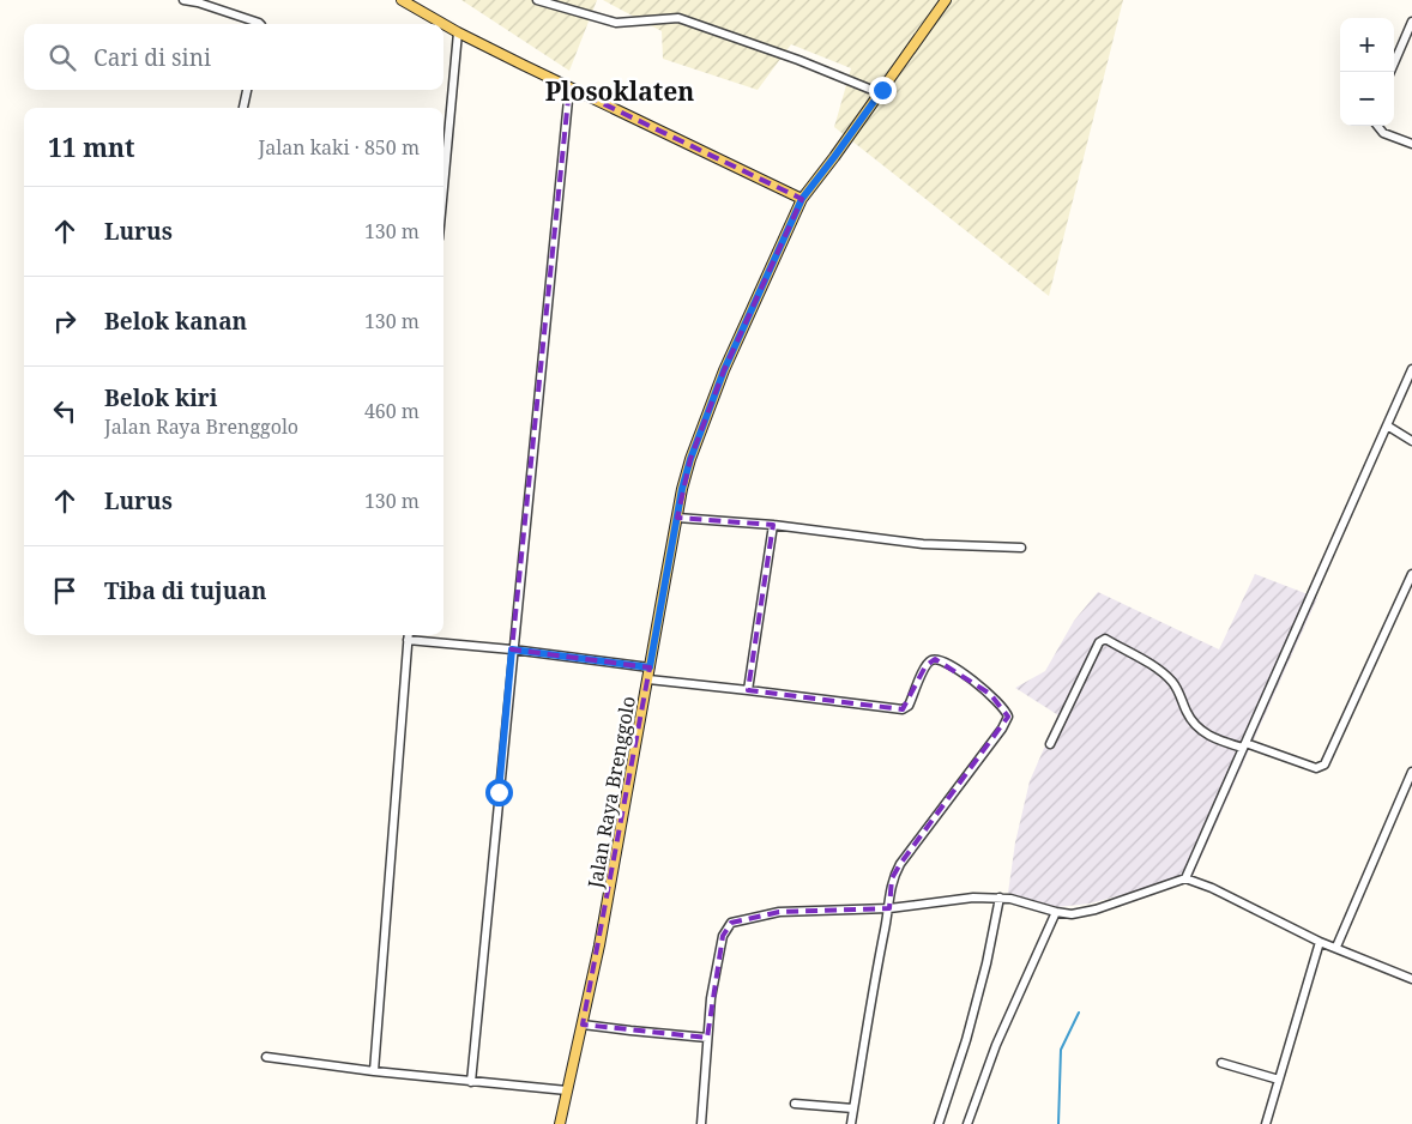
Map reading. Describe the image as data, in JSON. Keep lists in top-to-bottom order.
{
  "streets": {
    "main road": ["Jalan Raya Brenggolo"]
  },
  "districts": ["Plosoklaten"],
  "page": {
    "map_buttons": ["+", "−"],
    "search": "Cari di sini",
    "heading": ["11 mnt", "Jalan kaki · 850 m"],
    "list": [
      ["Lurus", "130 m"],
      ["Belok kanan", "130 m"],
      ["Belok kiri", "Jalan Raya Brenggolo", "460 m"],
      ["Lurus", "130 m"],
      "Tiba di tujuan"
    ]
  }
}
